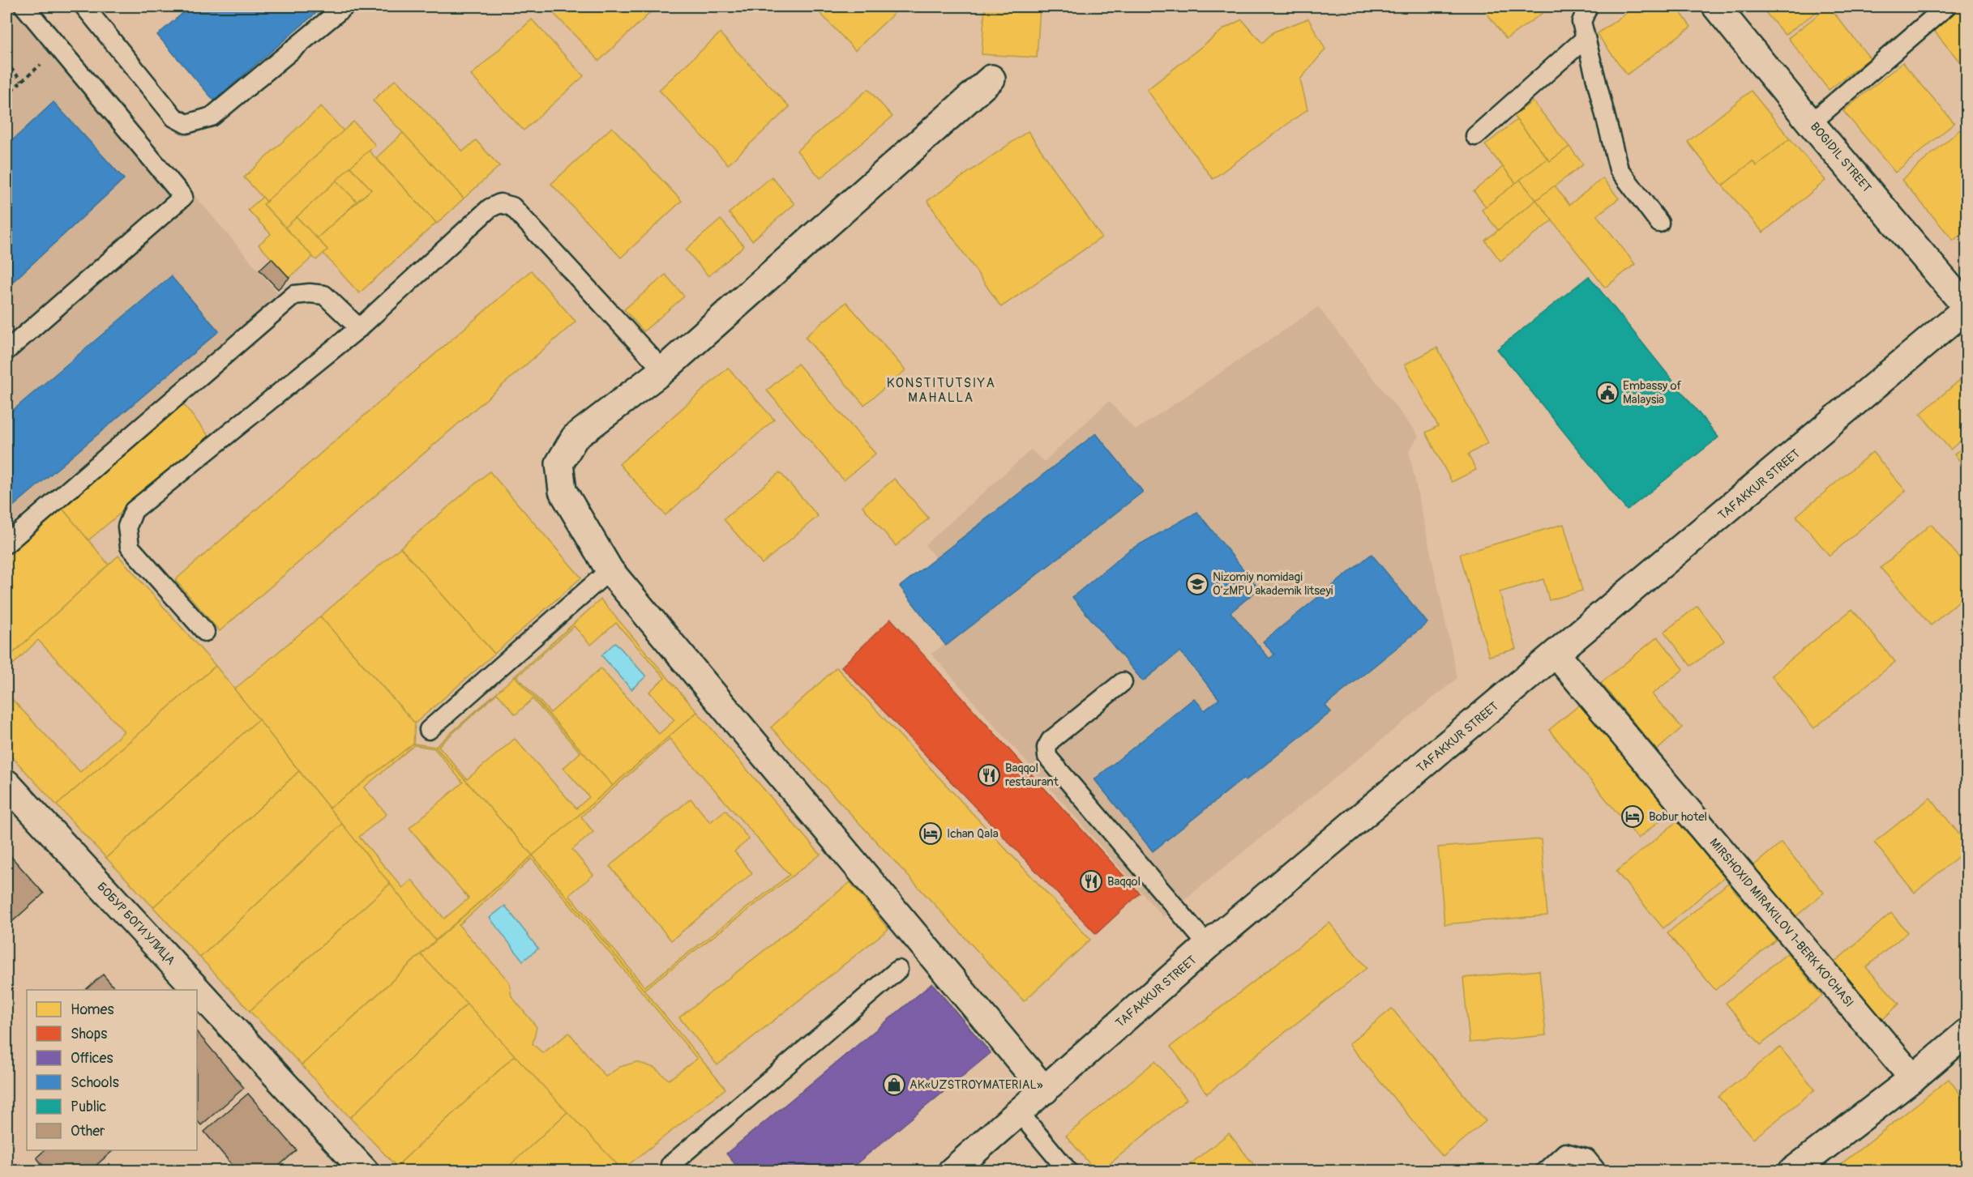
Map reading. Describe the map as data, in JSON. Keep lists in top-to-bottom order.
{
  "streets": {
    "street": [
      "BOGIDIL STREET",
      "TAFAKKUR STREET",
      "MIRSHOXID MIRAKILOV 1-BERK KO'CHASI",
      "БОБУР БОГИ УЛИЦА"
    ]
  },
  "crossings": [
    ["BOGIDIL STREET", "TAFAKKUR STREET"],
    ["TAFAKKUR STREET", "MIRSHOXID MIRAKILOV 1-BERK KO'CHASI"]
  ],
  "districts": ["KONSTITUTSIYA MAHALLA"],
  "places": {
    "public building": ["Embassy of Malaysia"],
    "school or university": ["Nizomiy nomidagi O'zMPU akademik litseyi"],
    "restaurant": ["Baqqol restaurant", "Baqqol"],
    "hotel": ["Bobur hotel", "Ichan Qala"],
    "shop": ["AK«UZSTROYMATERIAL»"]
  },
  "legend": [
    "Homes",
    "Shops",
    "Offices",
    "Schools",
    "Public",
    "Other"
  ]
}
